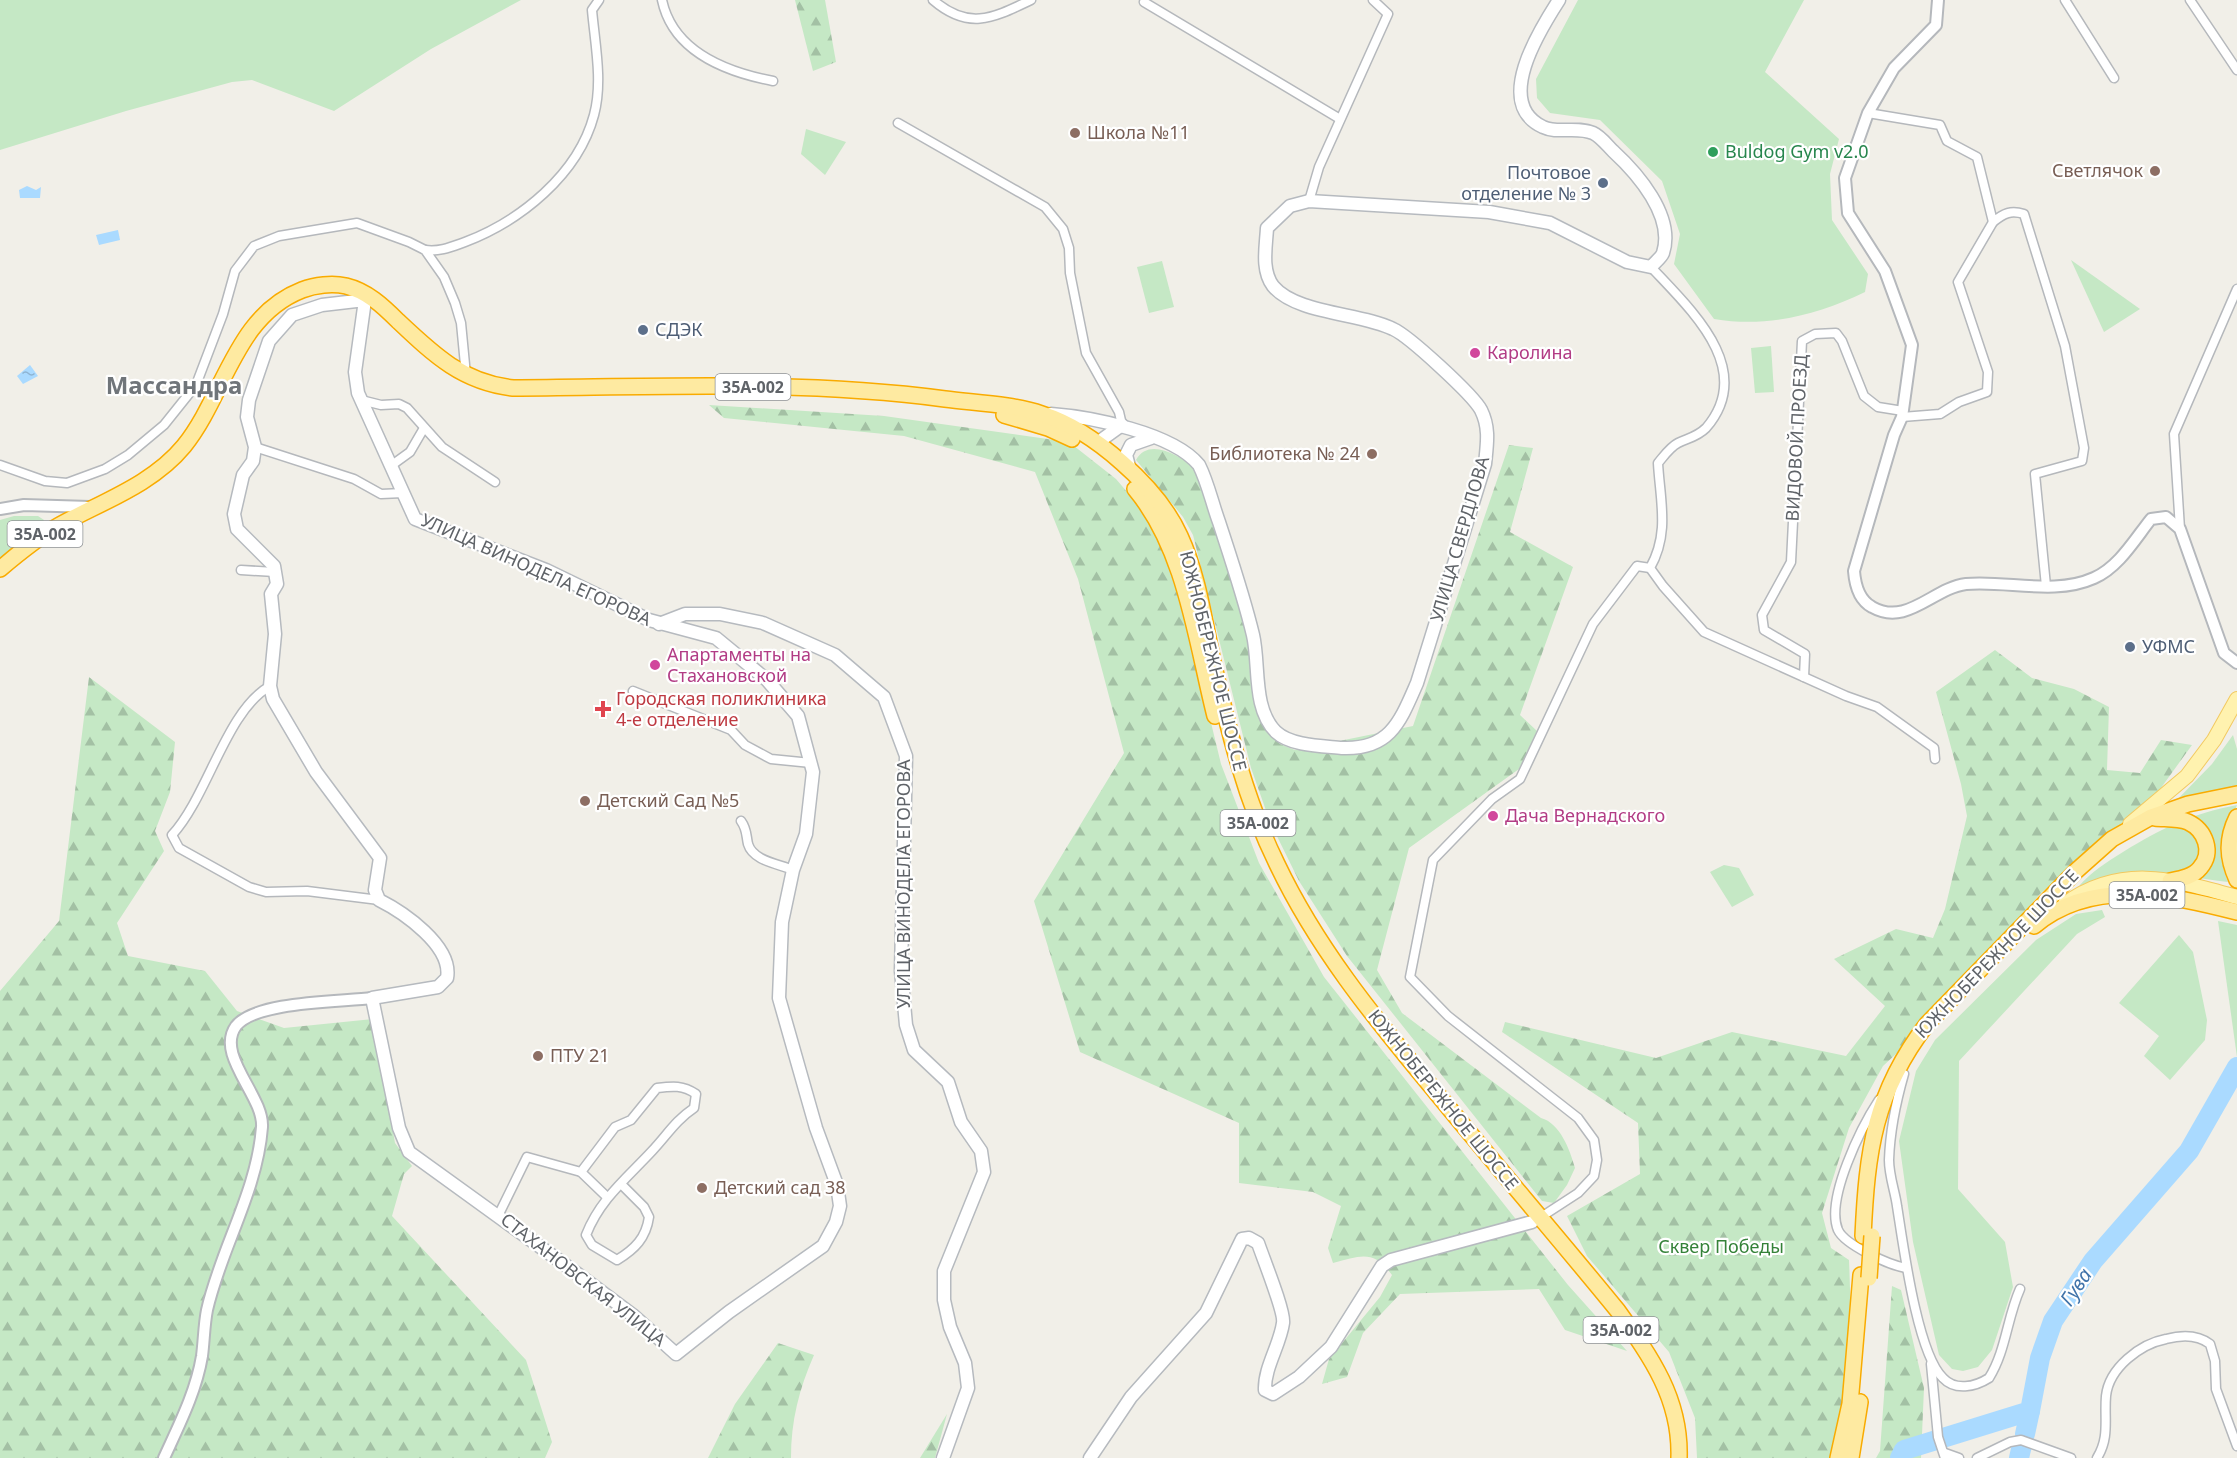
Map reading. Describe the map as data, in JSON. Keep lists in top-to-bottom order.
{
  "streets": {
    "highway": ["35А-002", "ЮЖНОБЕРЕЖНОЕ ШОССЕ"],
    "main road": ["УЛИЦА СВЕРДЛОВА", "УЛИЦА ВИНОДЕЛА ЕГОРОВА", "СТАХАНОВСКАЯ УЛИЦА"],
    "street": ["ВИДОВОЙ ПРОЕЗД"]
  },
  "crossings": [
    ["УЛИЦА СВЕРДЛОВА", "ЮЖНОБЕРЕЖНОЕ ШОССЕ"],
    ["УЛИЦА ВИНОДЕЛА ЕГОРОВА", "ЮЖНОБЕРЕЖНОЕ ШОССЕ"],
    ["УЛИЦА ВИНОДЕЛА ЕГОРОВА", "СТАХАНОВСКАЯ УЛИЦА"]
  ],
  "districts": ["Массандра"],
  "water": ["Гува"],
  "parks": ["Сквер Победы"],
  "places": {
    "other": [
      "Школа №11",
      "Buldog Gym v2.0",
      "Светлячок",
      "Почтовое отделение № 3",
      "СДЭК",
      "Каролина",
      "Библиотека № 24",
      "УФМС",
      "Апартаменты на Стахановской",
      "Детский Сад №5",
      "Дача Вернадского",
      "ПТУ 21",
      "Детский сад 38"
    ],
    "health": ["Городская поликлиника 4-е отделение"]
  }
}
